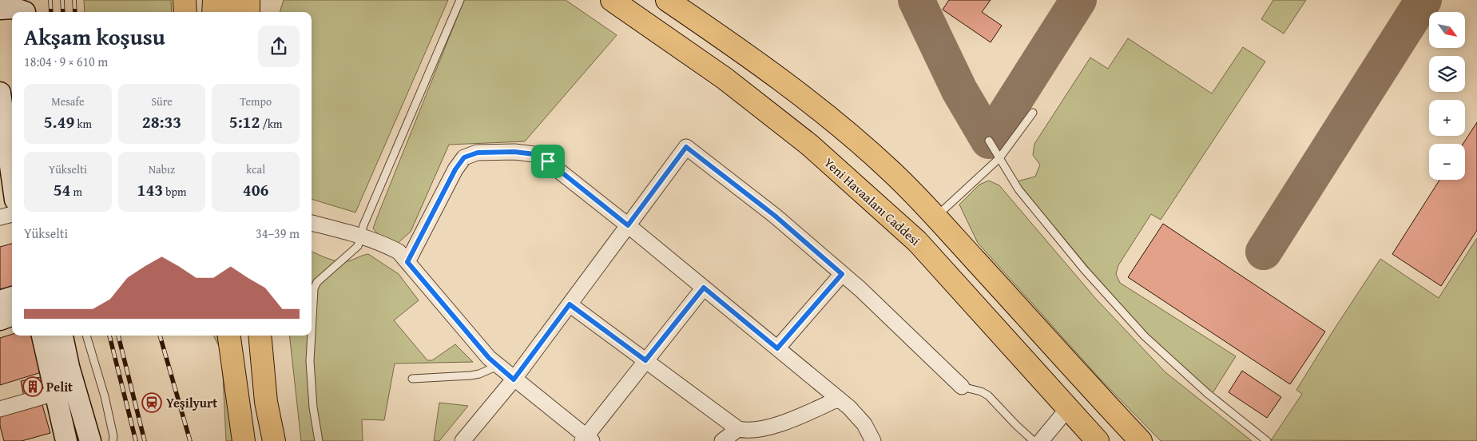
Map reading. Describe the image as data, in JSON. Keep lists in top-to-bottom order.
{
  "streets": {
    "main road": ["Yeni Havaalanı Caddesi"]
  },
  "places": {
    "building": ["Pelit"],
    "station": ["Yeşilyurt"]
  },
  "north": "bottom right",
  "page": {
    "map_buttons": ["+", "−"],
    "heading": ["Akşam koşusu", "18:04 · 9 × 610 m"],
    "stats": [
      ["Mesafe", "5.49 km"],
      ["Süre", "28:33"],
      ["Tempo", "5:12 /km"],
      ["Yükselti", "54 m"],
      ["Nabız", "143 bpm"],
      ["kcal", "406"]
    ],
    "chart": ["Yükselti", "34–39 m"]
  }
}
